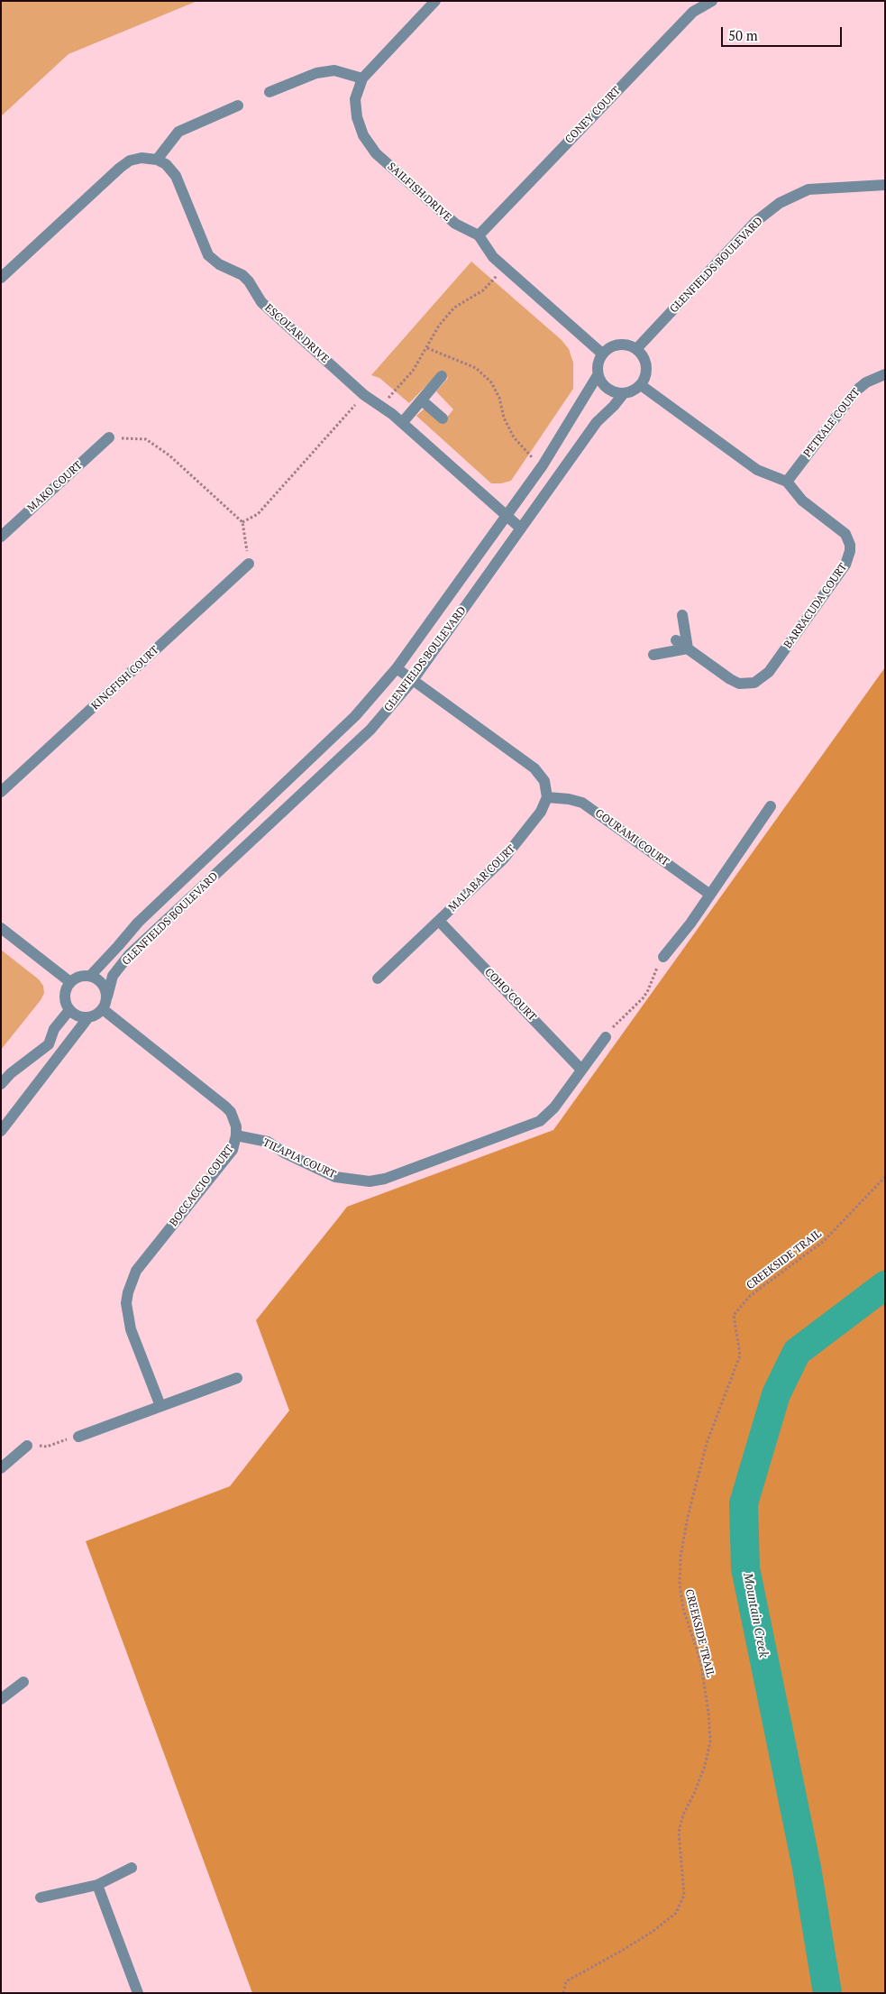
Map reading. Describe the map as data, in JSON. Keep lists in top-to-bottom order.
{
  "streets": {
    "street": [
      "CONEY COURT",
      "SAILFISH DRIVE",
      "GLENFIELDS BOULEVARD",
      "ESCOLAR DRIVE",
      "PETRALE COURT",
      "MAKO COURT",
      "BARRACUDA COURT",
      "KINGFISH COURT",
      "GOURAMI COURT",
      "MALABAR COURT",
      "COHO COURT",
      "TILAPIA COURT",
      "BOCCACCIO COURT"
    ],
    "path": ["CREEKSIDE TRAIL"]
  },
  "crossings": [
    ["CONEY COURT", "SAILFISH DRIVE"],
    ["SAILFISH DRIVE", "GLENFIELDS BOULEVARD"],
    ["SAILFISH DRIVE", "BARRACUDA COURT"],
    ["GLENFIELDS BOULEVARD", "ESCOLAR DRIVE"],
    ["GLENFIELDS BOULEVARD", "BARRACUDA COURT"],
    ["GLENFIELDS BOULEVARD", "BOCCACCIO COURT"],
    ["PETRALE COURT", "BARRACUDA COURT"],
    ["GOURAMI COURT", "MALABAR COURT"],
    ["MALABAR COURT", "COHO COURT"],
    ["COHO COURT", "TILAPIA COURT"],
    ["TILAPIA COURT", "BOCCACCIO COURT"]
  ],
  "water": ["Mountain Creek"],
  "scale_bar": "50 m"
}
